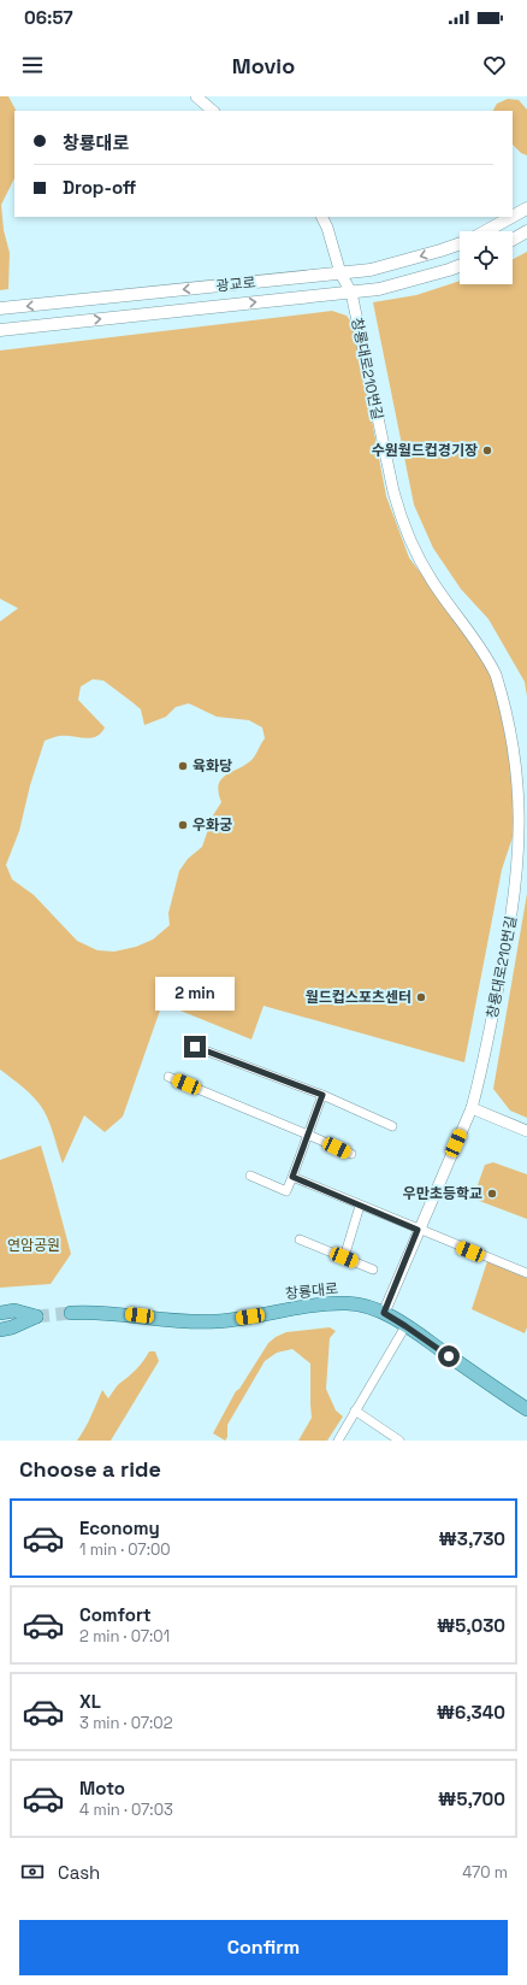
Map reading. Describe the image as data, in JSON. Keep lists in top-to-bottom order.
{
  "streets": {
    "main road": ["광교로", "창룡대로"],
    "street": ["창룡대로210번길"]
  },
  "crossings": [
    ["광교로", "창룡대로210번길"],
    ["창룡대로210번길", "창룡대로"]
  ],
  "parks": ["연암공원"],
  "places": [
    "수원월드컵경기장",
    "육화당",
    "우화궁",
    "월드컵스포츠센터",
    "우만초등학교"
  ],
  "page": {
    "status": "06:57",
    "header": "Movio",
    "banner": ["창룡대로", "Drop-off"],
    "bubble": "2 min",
    "heading": "Choose a ride",
    "list": [
      {
        "name": "Economy",
        "note": "1 min · 07:00",
        "value": "₩3,730"
      },
      {
        "name": "Comfort",
        "note": "2 min · 07:01",
        "value": "₩5,030"
      },
      {
        "name": "XL",
        "note": "3 min · 07:02",
        "value": "₩6,340"
      },
      {
        "name": "Moto",
        "note": "4 min · 07:03",
        "value": "₩5,700"
      }
    ],
    "pay": ["Cash", "470 m"],
    "buttons": "Confirm"
  }
}
